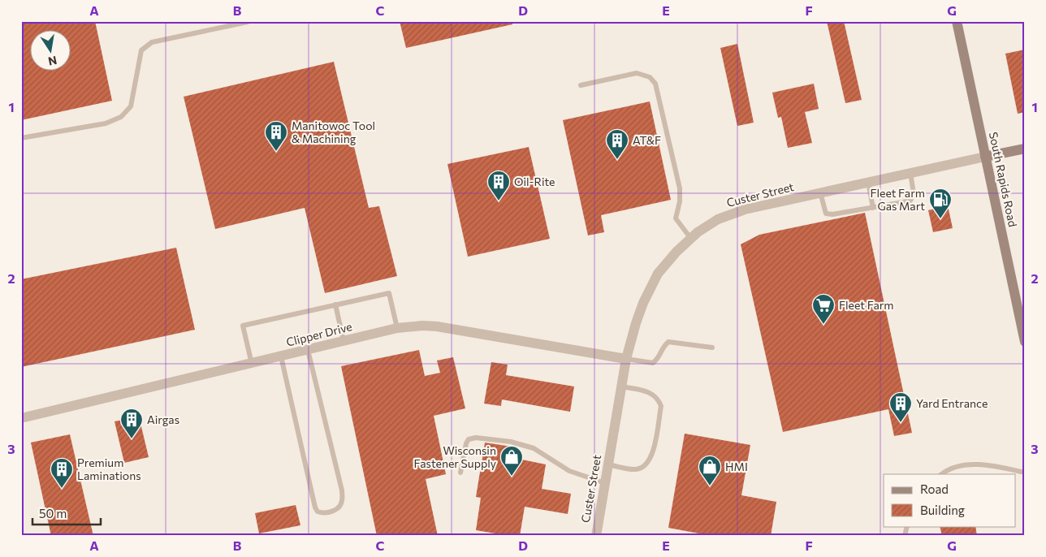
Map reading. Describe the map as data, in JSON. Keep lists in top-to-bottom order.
{
  "streets": {
    "main road": ["South Rapids Road"],
    "street": ["Custer Street", "Clipper Drive"]
  },
  "crossings": [
    ["South Rapids Road", "Custer Street"],
    ["Custer Street", "Clipper Drive"]
  ],
  "places": {
    "building": [
      "Manitowoc Tool & Machining",
      "AT&F",
      "Oil-Rite",
      "Yard Entrance",
      "Airgas",
      "Premium Laminations"
    ],
    "fuel station": ["Fleet Farm Gas Mart"],
    "supermarket": ["Fleet Farm"],
    "shop": ["Wisconsin Fastener Supply", "HMI"]
  },
  "legend": ["Road", "Building"],
  "scale_bar": "50 m",
  "north": "bottom",
  "grid": {
    "columns": [
      "A",
      "B",
      "C",
      "D",
      "E",
      "F",
      "G"
    ],
    "rows": ["1", "2", "3"]
  }
}
